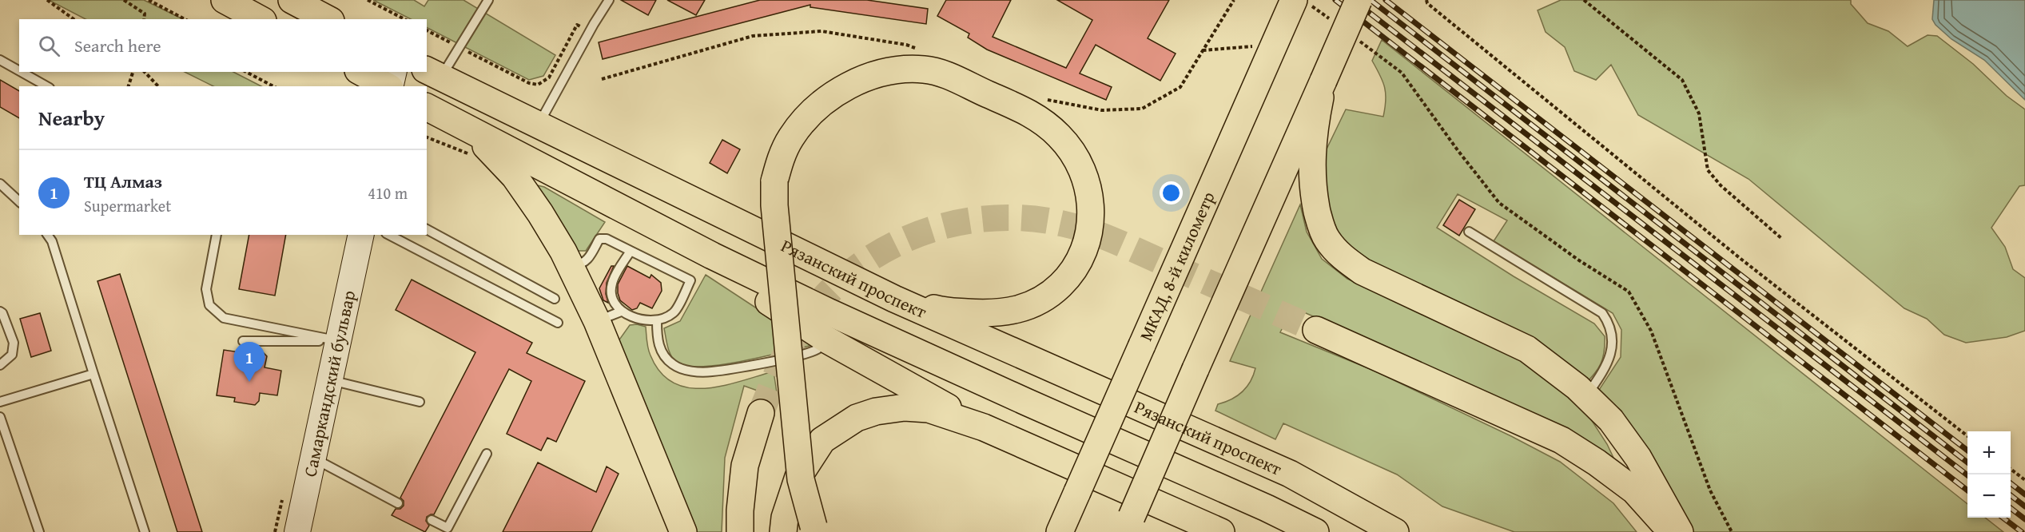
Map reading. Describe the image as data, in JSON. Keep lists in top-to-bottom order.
{
  "streets": {
    "main road": ["МКАД, 8-й километр", "Рязанский проспект"],
    "street": ["Самаркандский бульвар"]
  },
  "page": {
    "search": "Search here",
    "heading": "Nearby",
    "list": [
      {
        "mark": "1",
        "name": "ТЦ Алмаз",
        "note": "Supermarket",
        "value": "410 m"
      }
    ],
    "pins": "1",
    "map_buttons": ["+", "−"]
  }
}
